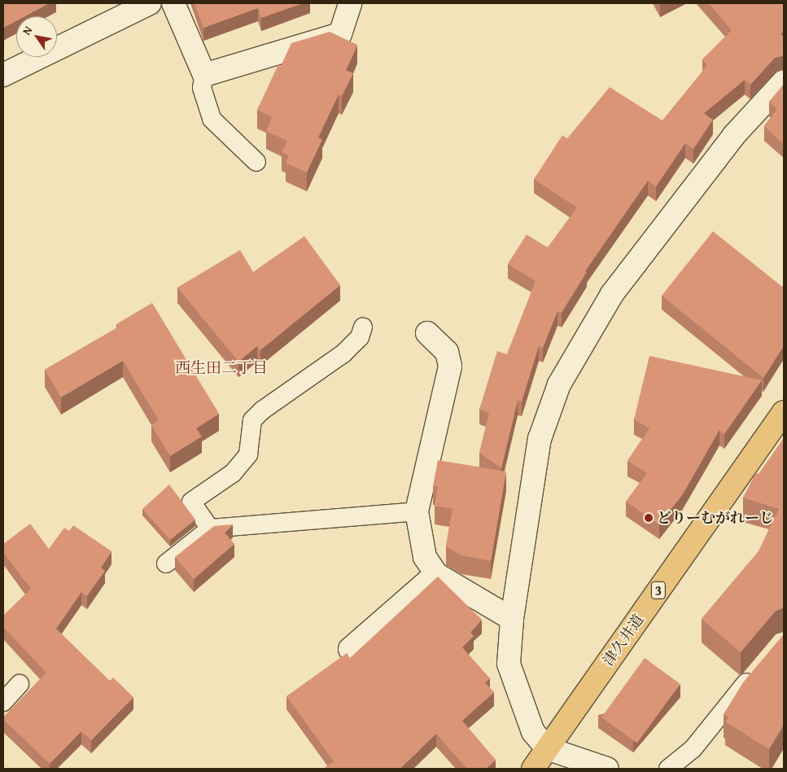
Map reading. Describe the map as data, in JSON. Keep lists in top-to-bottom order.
{
  "streets": {
    "main road": ["3", "津久井道"]
  },
  "districts": ["西生田二丁目"],
  "places": ["どりーむがれーじ"],
  "north": "top left"
}
